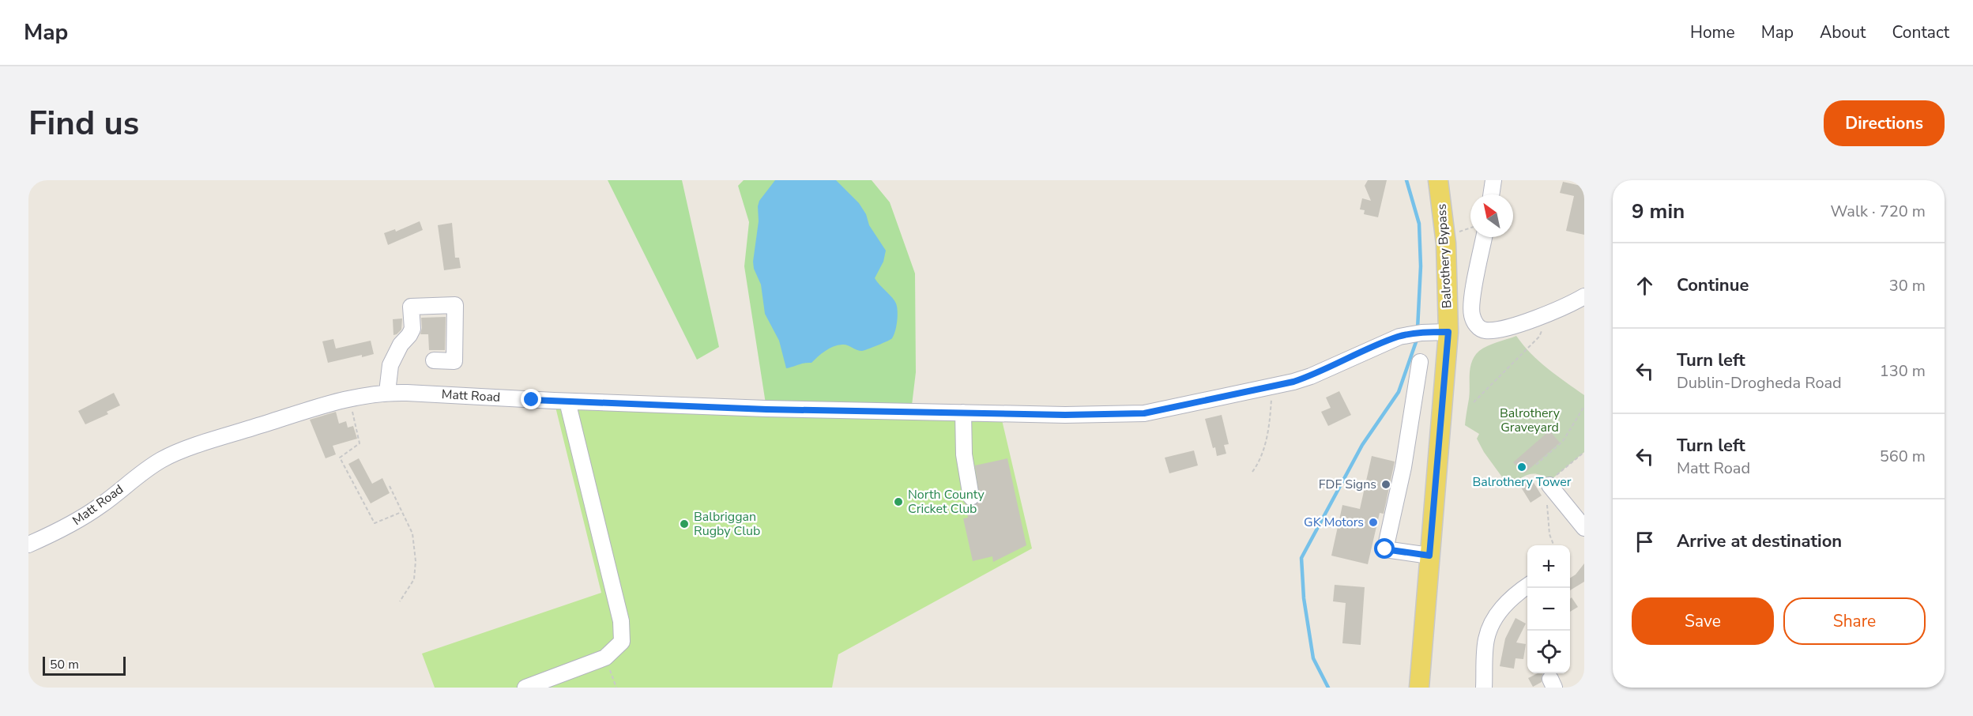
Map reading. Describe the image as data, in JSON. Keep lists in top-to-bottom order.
{
  "streets": {
    "main road": ["Balrothery Bypass"],
    "street": ["Matt Road"]
  },
  "crossings": [
    ["Balrothery Bypass", "Matt Road"]
  ],
  "parks": ["Balrothery Graveyard"],
  "places": [
    "Balrothery Tower",
    "FDF Signs",
    "North County Cricket Club",
    "GK Motors",
    "Balbriggan Rugby Club"
  ],
  "scale_bar": "50 m",
  "north": "top left",
  "page": {
    "header": "Map",
    "nav": [
      "Home",
      "Map",
      "About",
      "Contact"
    ],
    "buttons": [
      "Directions",
      ["Save", "Share"]
    ],
    "title": "Find us",
    "heading": ["9 min", "Walk · 720 m"],
    "list": [
      ["Continue", "30 m"],
      ["Turn left", "Dublin-Drogheda Road", "130 m"],
      ["Turn left", "Matt Road", "560 m"],
      "Arrive at destination"
    ],
    "map_buttons": ["+", "−"],
    "scale": "50 m"
  }
}
